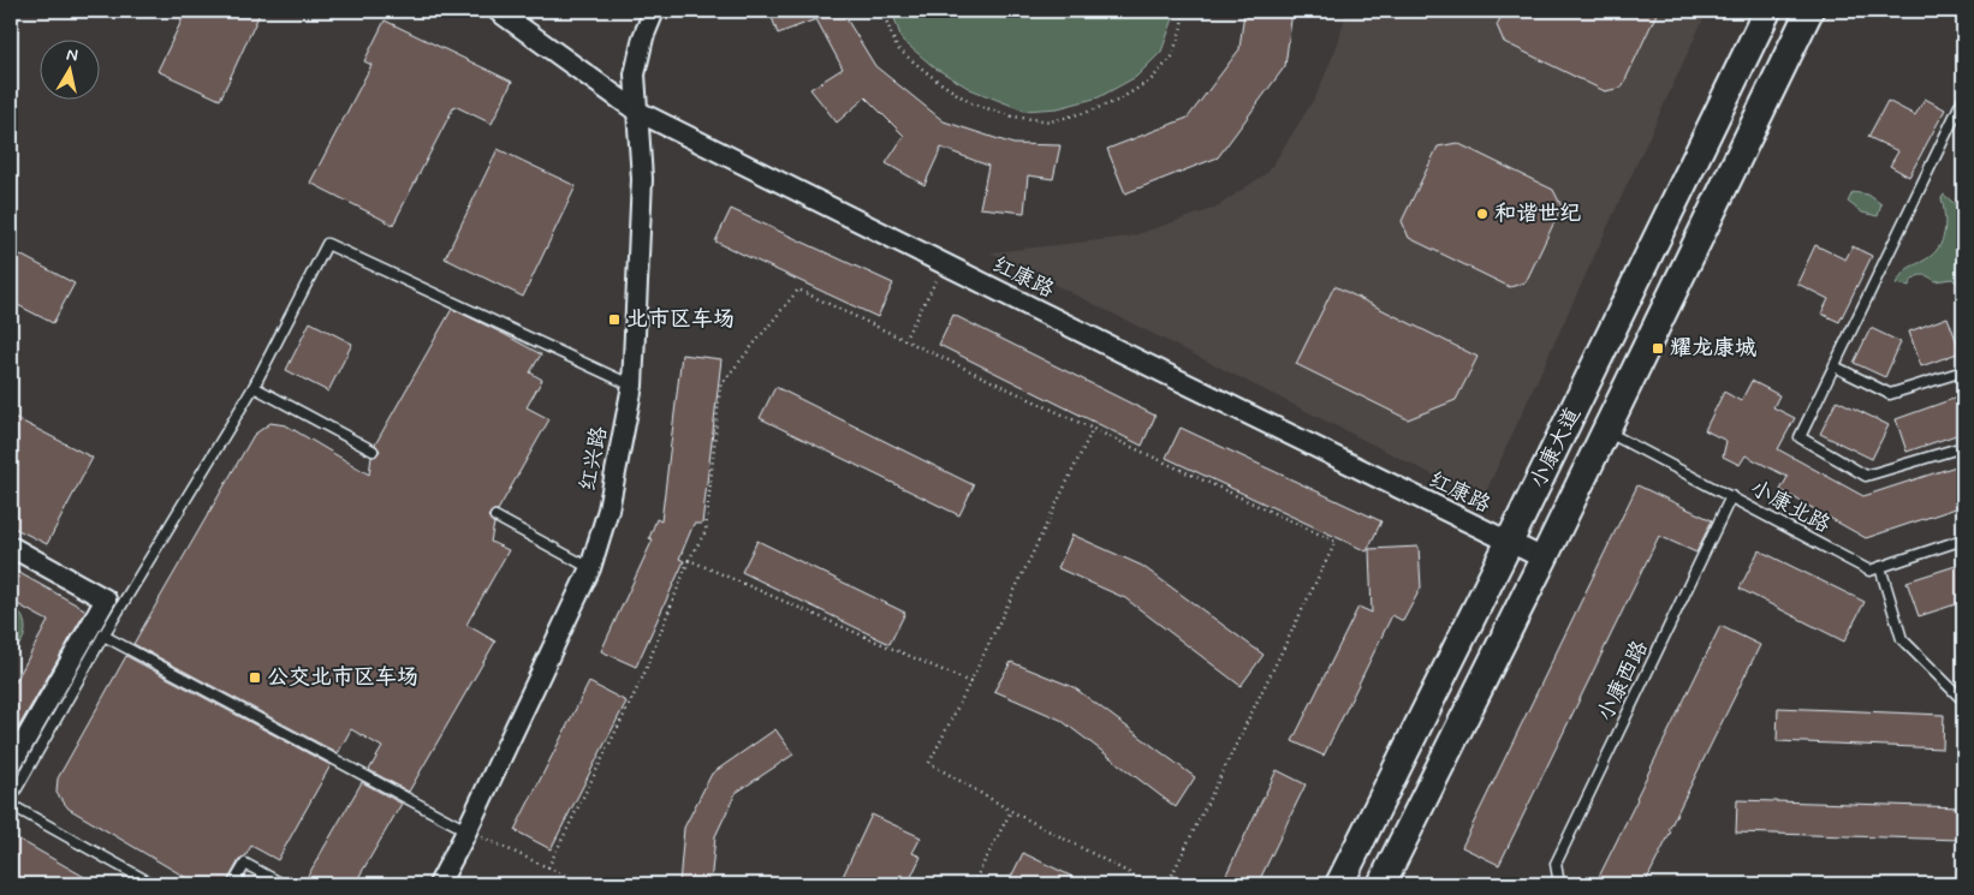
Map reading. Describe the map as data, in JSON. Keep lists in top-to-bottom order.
{
  "streets": {
    "main road": ["小康大道"],
    "street": ["红康路", "红兴路"],
    "lane": ["小康北路", "小康西路"]
  },
  "crossings": [
    ["红康路", "小康大道"],
    ["红康路", "红兴路"],
    ["小康大道", "小康北路"],
    ["小康北路", "小康西路"]
  ],
  "places": {
    "other": ["和谐世纪"],
    "transit": ["北市区车场", "耀龙康城", "公交北市区车场"]
  },
  "north": "top"
}
